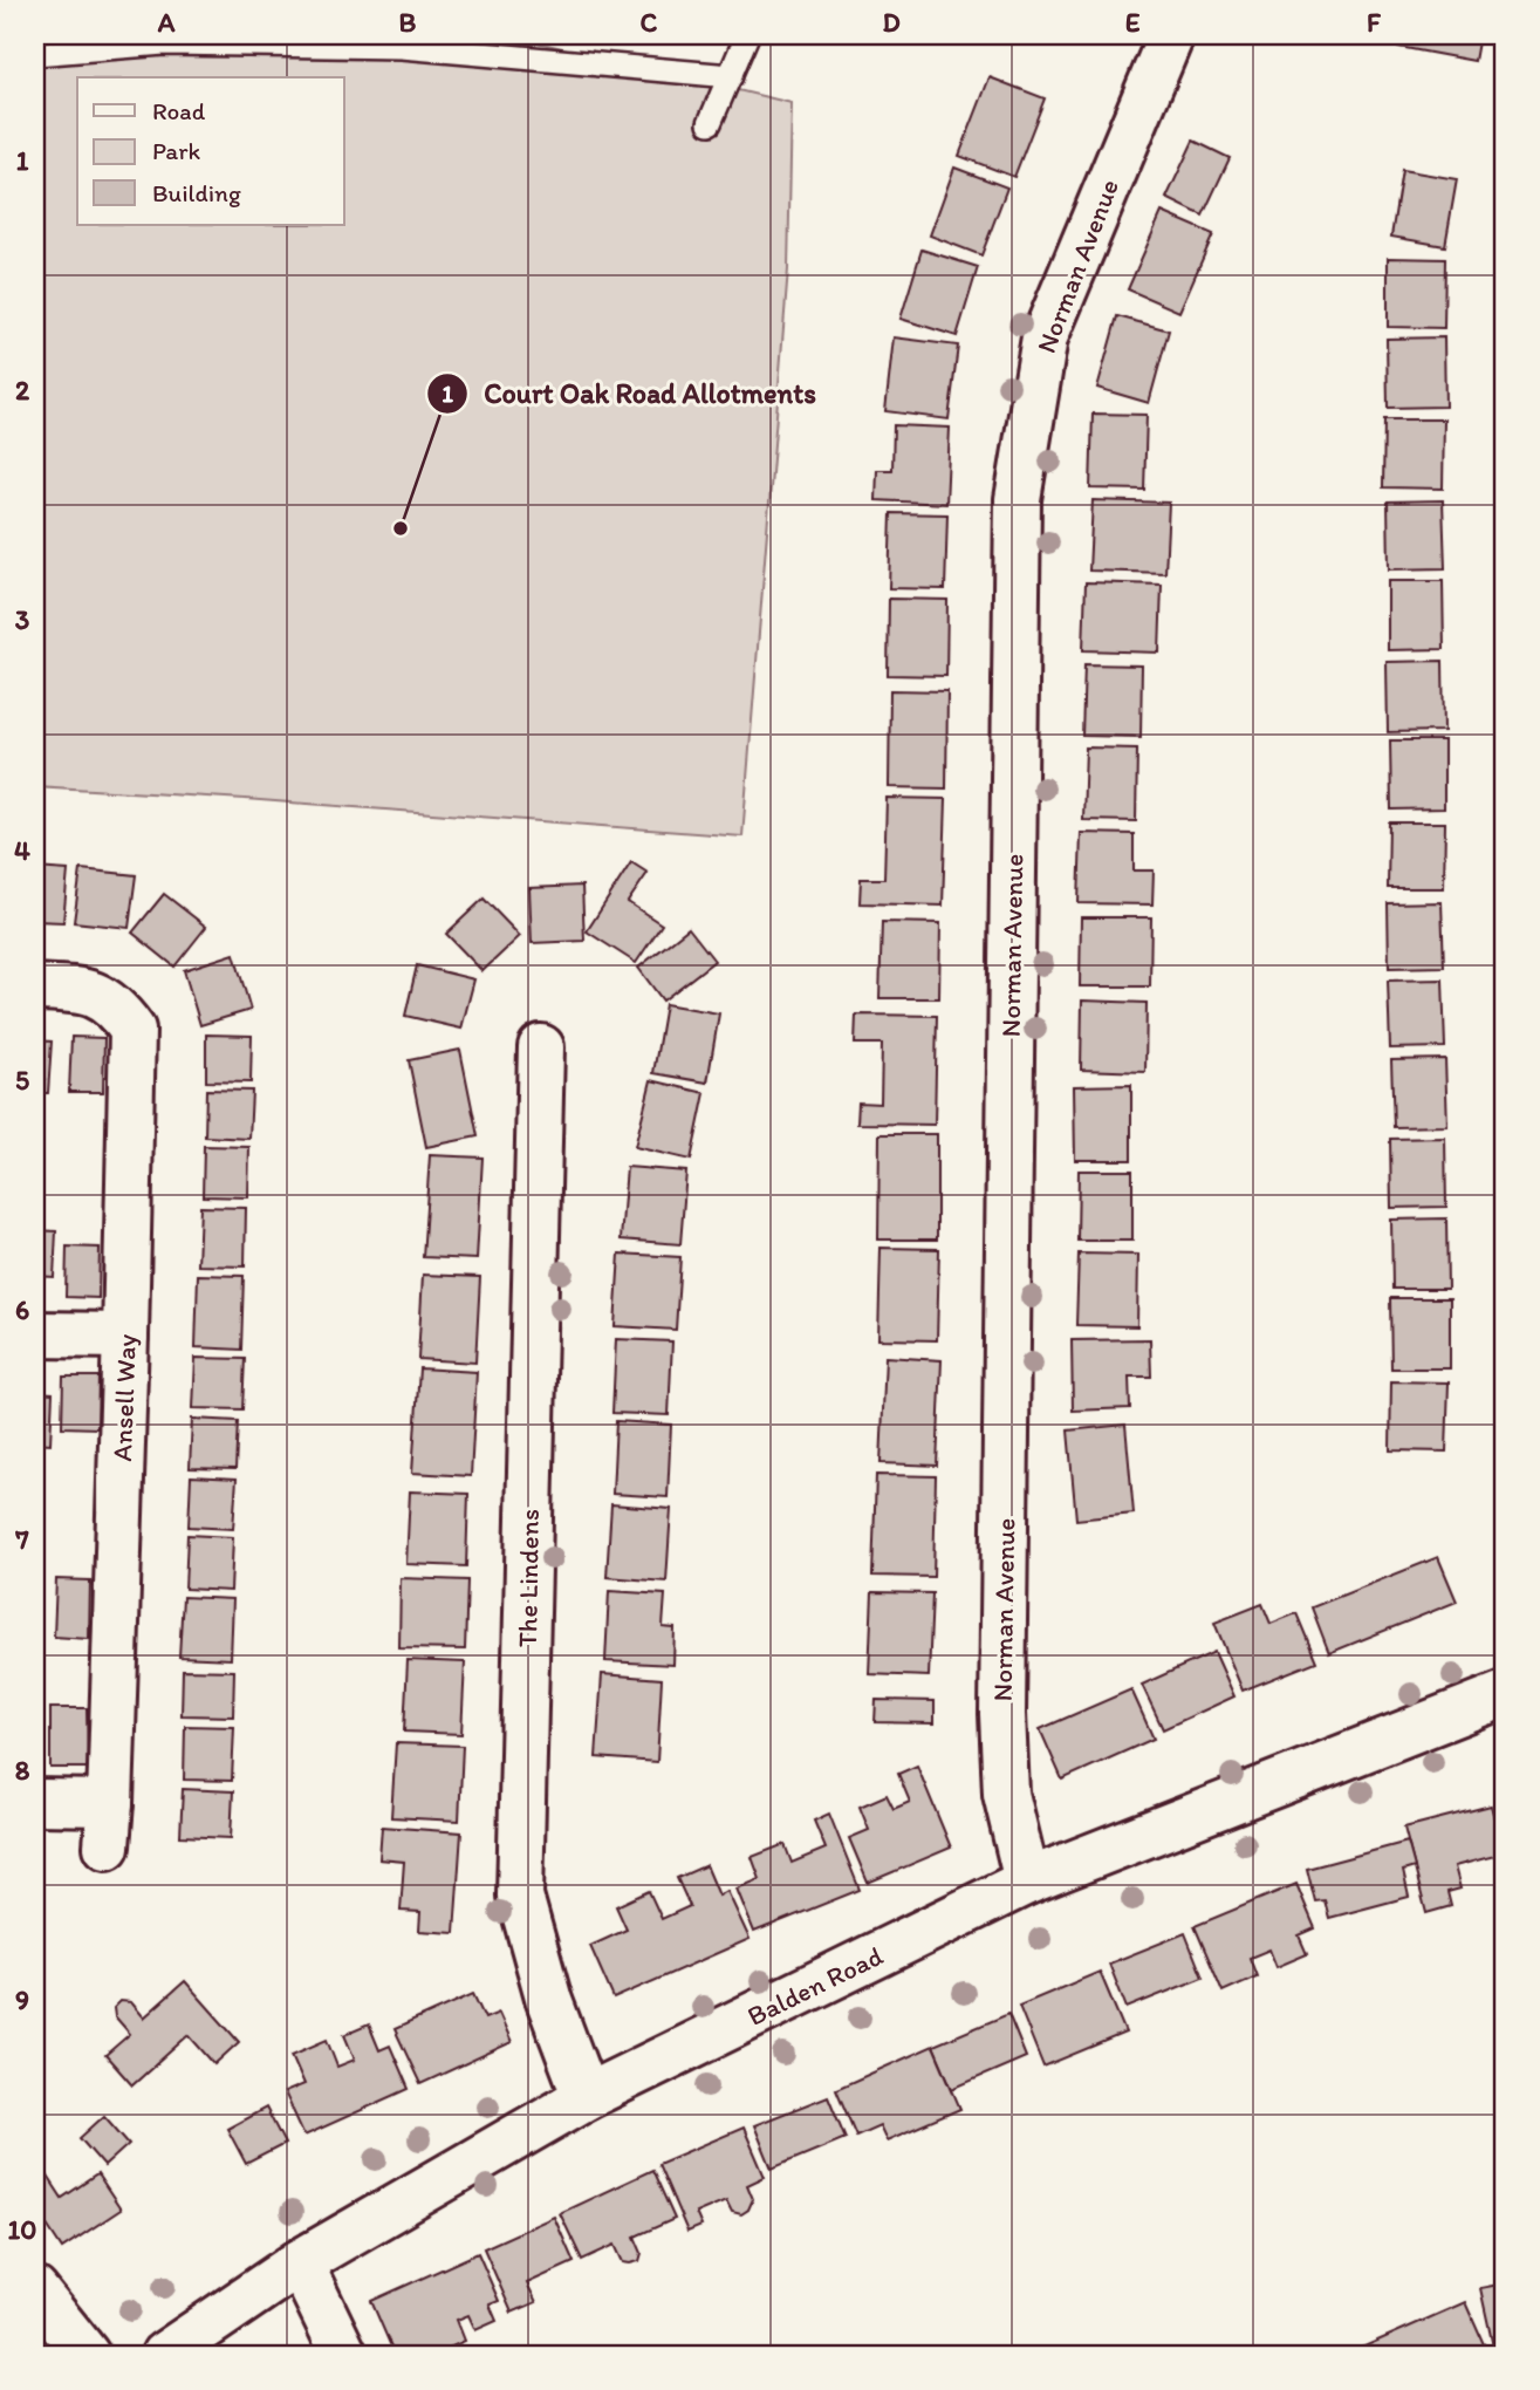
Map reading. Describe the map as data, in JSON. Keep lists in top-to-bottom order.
{
  "streets": {
    "street": [
      "Norman Avenue",
      "Ansell Way",
      "The Lindens",
      "Balden Road"
    ]
  },
  "crossings": [
    ["Norman Avenue", "Balden Road"],
    ["The Lindens", "Balden Road"]
  ],
  "places": ["Court Oak Road Allotments"],
  "legend": ["Road", "Park", "Building"],
  "grid": {
    "columns": [
      "A",
      "B",
      "C",
      "D",
      "E",
      "F"
    ],
    "rows": [
      "1",
      "2",
      "3",
      "4",
      "5",
      "6",
      "7",
      "8",
      "9",
      "10"
    ]
  }
}
